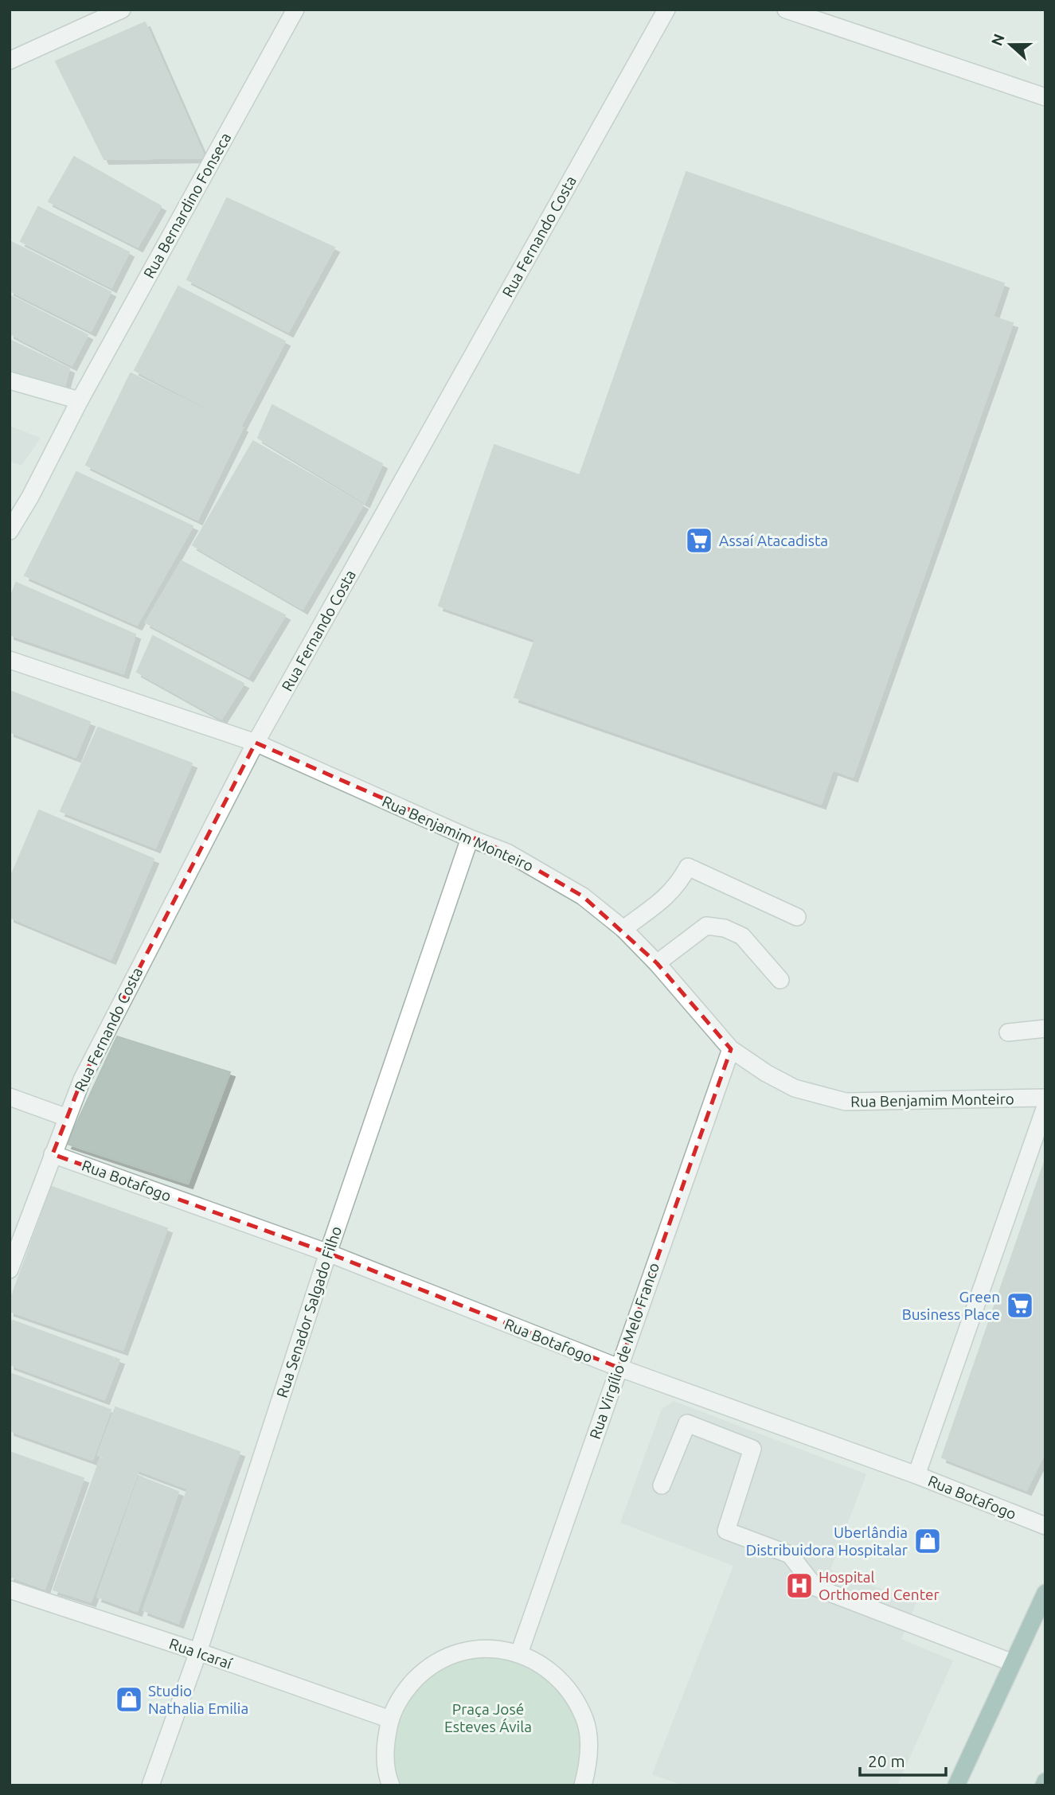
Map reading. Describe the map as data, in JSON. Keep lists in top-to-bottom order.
{
  "streets": {
    "street": [
      "Rua Bernardino Fonseca",
      "Rua Fernando Costa",
      "Rua Benjamim Monteiro",
      "Rua Botafogo",
      "Rua Senador Salgado Filho",
      "Rua Virgílio de Melo Franco",
      "Rua Icaraí"
    ]
  },
  "crossings": [
    ["Rua Fernando Costa", "Rua Benjamim Monteiro"],
    ["Rua Fernando Costa", "Rua Botafogo"],
    ["Rua Benjamim Monteiro", "Rua Senador Salgado Filho"],
    ["Rua Benjamim Monteiro", "Rua Virgílio de Melo Franco"],
    ["Rua Botafogo", "Rua Senador Salgado Filho"],
    ["Rua Botafogo", "Rua Virgílio de Melo Franco"],
    ["Rua Senador Salgado Filho", "Rua Icaraí"]
  ],
  "parks": ["Praça José Esteves Ávila"],
  "places": {
    "supermarket": ["Assaí Atacadista", "Green Business Place"],
    "shop": ["Uberlândia Distribuidora Hospitalar", "Studio Nathalia Emilia"],
    "hospital": ["Hospital Orthomed Center"]
  },
  "scale_bar": "20 m",
  "north": "left"
}
